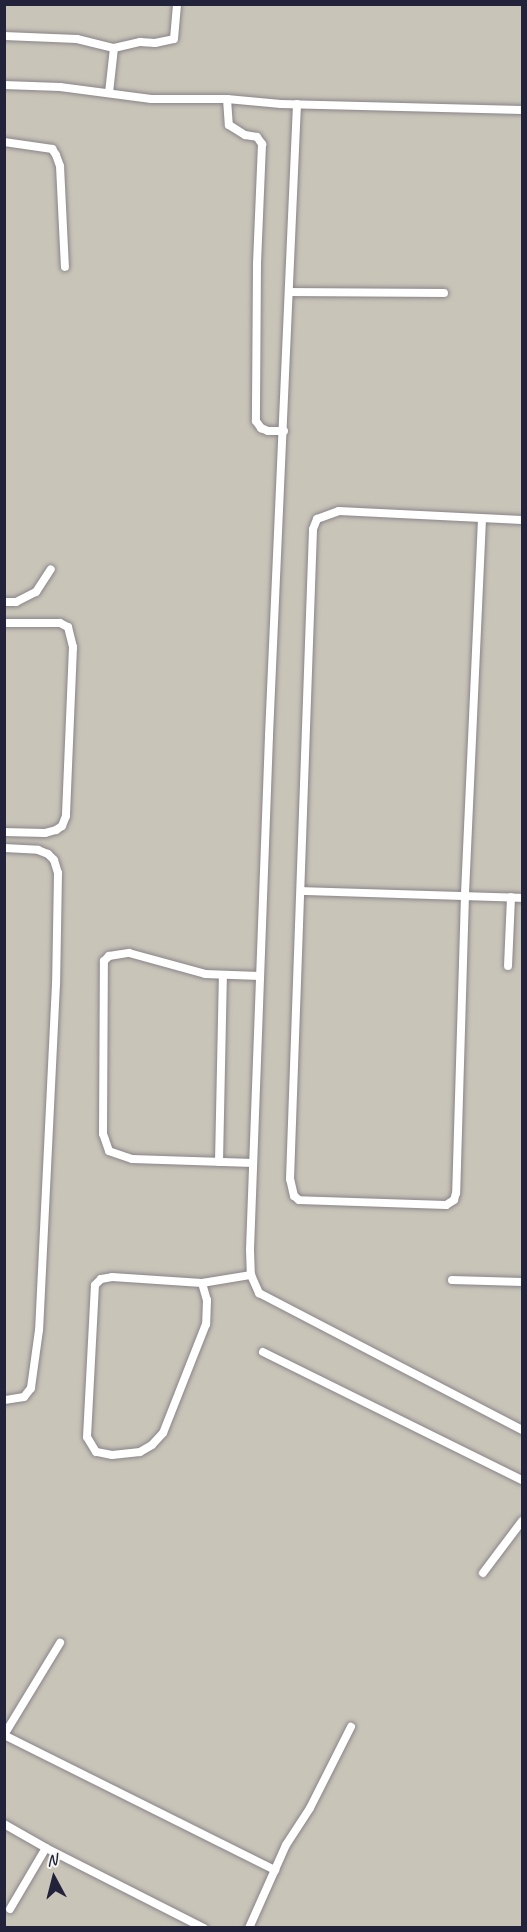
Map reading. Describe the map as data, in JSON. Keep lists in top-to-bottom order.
{
  "north": "top"
}
